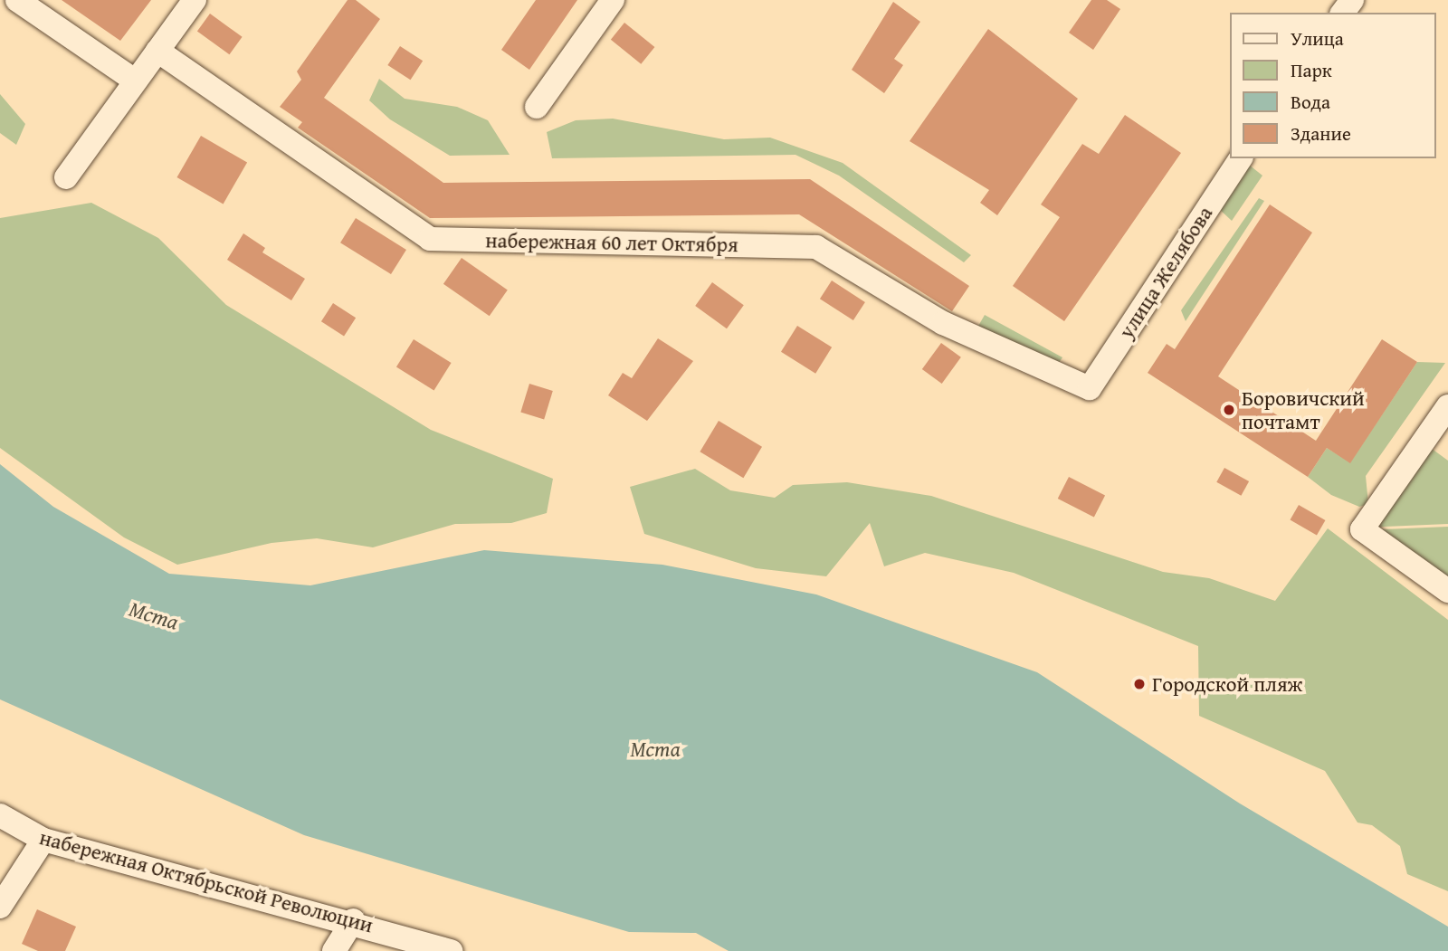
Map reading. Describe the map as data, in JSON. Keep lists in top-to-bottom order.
{
  "streets": {
    "street": ["набережная 60 лет Октября", "улица Желябова", "набережная Октябрьской Революции"]
  },
  "crossings": [
    ["набережная 60 лет Октября", "улица Желябова"]
  ],
  "water": ["Мста"],
  "places": ["Боровичский почтамт", "Городской пляж"],
  "legend": [
    "Улица",
    "Парк",
    "Вода",
    "Здание"
  ]
}
